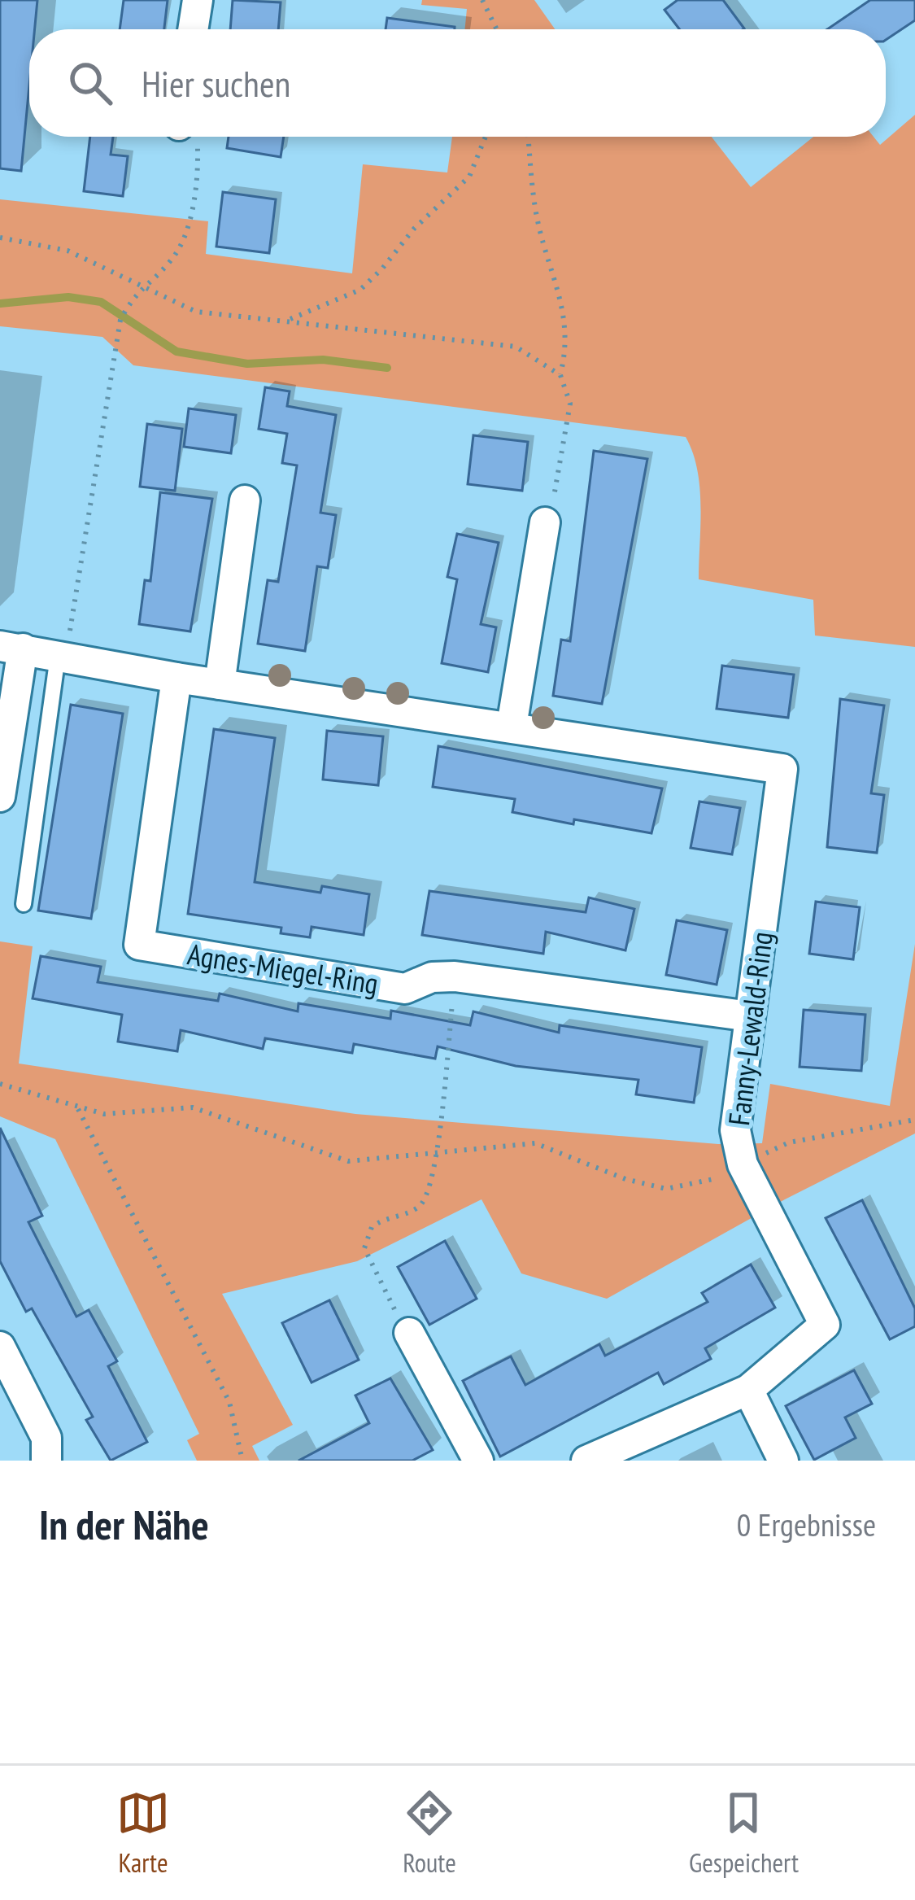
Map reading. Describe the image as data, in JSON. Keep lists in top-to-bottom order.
{
  "streets": {
    "street": ["Agnes-Miegel-Ring", "Fanny-Lewald-Ring"]
  },
  "crossings": [
    ["Agnes-Miegel-Ring", "Fanny-Lewald-Ring"]
  ],
  "page": {
    "search": "Hier suchen",
    "heading": ["In der Nähe", "0 Ergebnisse"],
    "nav": ["Karte", "Route", "Gespeichert"]
  }
}
